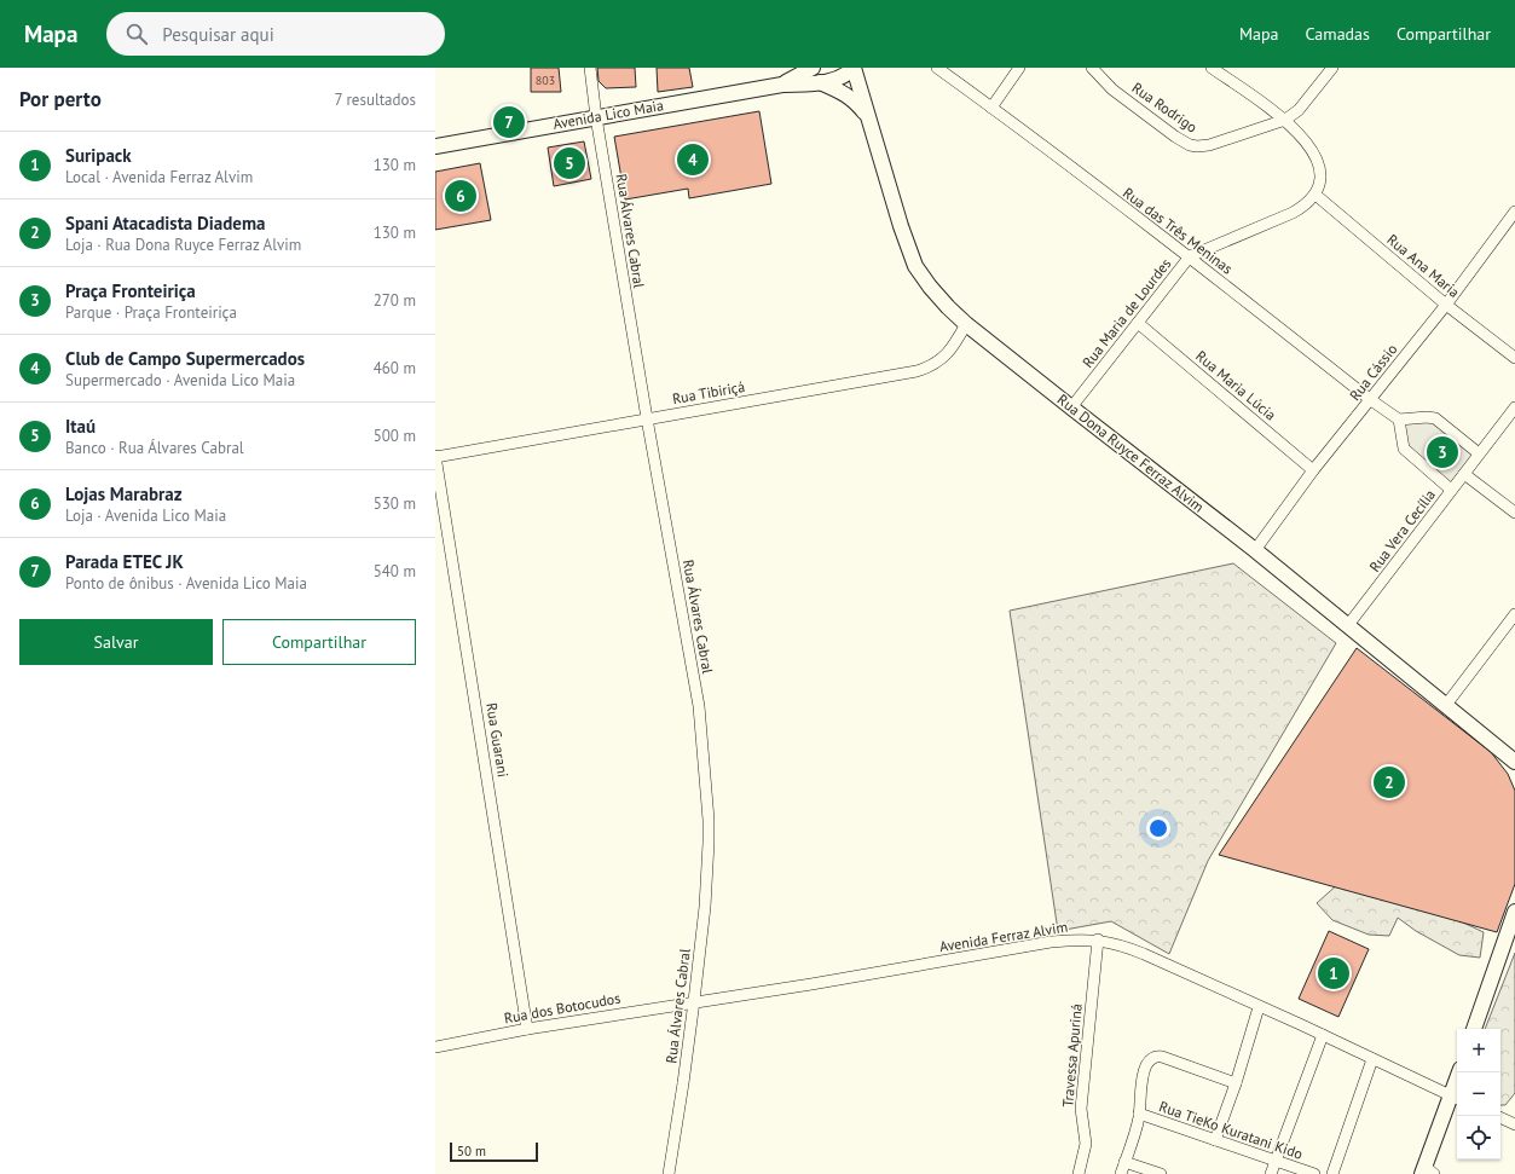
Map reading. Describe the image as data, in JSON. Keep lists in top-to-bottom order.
{
  "streets": {
    "main road": ["Avenida Lico Maia", "Rua Dona Ruyce Ferraz Alvim"],
    "street": [
      "Rua Rodrigo",
      "Rua Álvares Cabral",
      "Rua das Três Meninas",
      "Rua Ana Maria",
      "Rua Maria de Lourdes",
      "Rua Cássio",
      "Rua Maria Lúcia",
      "Rua Tibiriçá",
      "Rua Vera Cecília",
      "Rua Guarani",
      "Avenida Ferraz Alvim",
      "Rua dos Botocudos",
      "Travessa Apuriná",
      "Rua TieKo Kuratani Kido"
    ]
  },
  "crossings": [
    ["Avenida Lico Maia", "Rua Álvares Cabral"],
    ["Avenida Lico Maia", "Rua Dona Ruyce Ferraz Alvim"],
    ["Rua Álvares Cabral", "Rua Tibiriçá"],
    ["Rua Álvares Cabral", "Avenida Ferraz Alvim"],
    ["Rua Álvares Cabral", "Rua dos Botocudos"],
    ["Rua das Três Meninas", "Rua Maria de Lourdes"],
    ["Rua das Três Meninas", "Rua Cássio"],
    ["Rua Ana Maria", "Rua Maria de Lourdes"],
    ["Rua Ana Maria", "Rua Cássio"],
    ["Rua Maria de Lourdes", "Rua Maria Lúcia"],
    ["Rua Maria de Lourdes", "Rua Dona Ruyce Ferraz Alvim"],
    ["Rua Cássio", "Rua Maria Lúcia"],
    ["Rua Cássio", "Rua Dona Ruyce Ferraz Alvim"],
    ["Rua Tibiriçá", "Rua Dona Ruyce Ferraz Alvim"],
    ["Rua Tibiriçá", "Rua Guarani"],
    ["Rua Dona Ruyce Ferraz Alvim", "Rua Vera Cecília"],
    ["Rua Guarani", "Rua dos Botocudos"],
    ["Avenida Ferraz Alvim", "Rua dos Botocudos"],
    ["Avenida Ferraz Alvim", "Travessa Apuriná"]
  ],
  "house_numbers": ["803"],
  "scale_bar": "50 m",
  "page": {
    "header": "Mapa",
    "search": "Pesquisar aqui",
    "nav": ["Mapa", "Camadas", "Compartilhar"],
    "heading": ["Por perto", "7 resultados"],
    "pins": [
      "7",
      "4",
      "5",
      "6",
      "3",
      "2",
      "1"
    ],
    "list": [
      {
        "mark": "1",
        "name": "Suripack",
        "note": "Local · Avenida Ferraz Alvim",
        "value": "130 m"
      },
      {
        "mark": "2",
        "name": "Spani Atacadista Diadema",
        "note": "Loja · Rua Dona Ruyce Ferraz Alvim",
        "value": "130 m"
      },
      {
        "mark": "3",
        "name": "Praça Fronteiriça",
        "note": "Parque · Praça Fronteiriça",
        "value": "270 m"
      },
      {
        "mark": "4",
        "name": "Club de Campo Supermercados",
        "note": "Supermercado · Avenida Lico Maia",
        "value": "460 m"
      },
      {
        "mark": "5",
        "name": "Itaú",
        "note": "Banco · Rua Álvares Cabral",
        "value": "500 m"
      },
      {
        "mark": "6",
        "name": "Lojas Marabraz",
        "note": "Loja · Avenida Lico Maia",
        "value": "530 m"
      },
      {
        "mark": "7",
        "name": "Parada ETEC JK",
        "note": "Ponto de ônibus · Avenida Lico Maia",
        "value": "540 m"
      }
    ],
    "buttons": ["Salvar", "Compartilhar"],
    "map_buttons": ["+", "−"],
    "scale": "50 m"
  }
}
